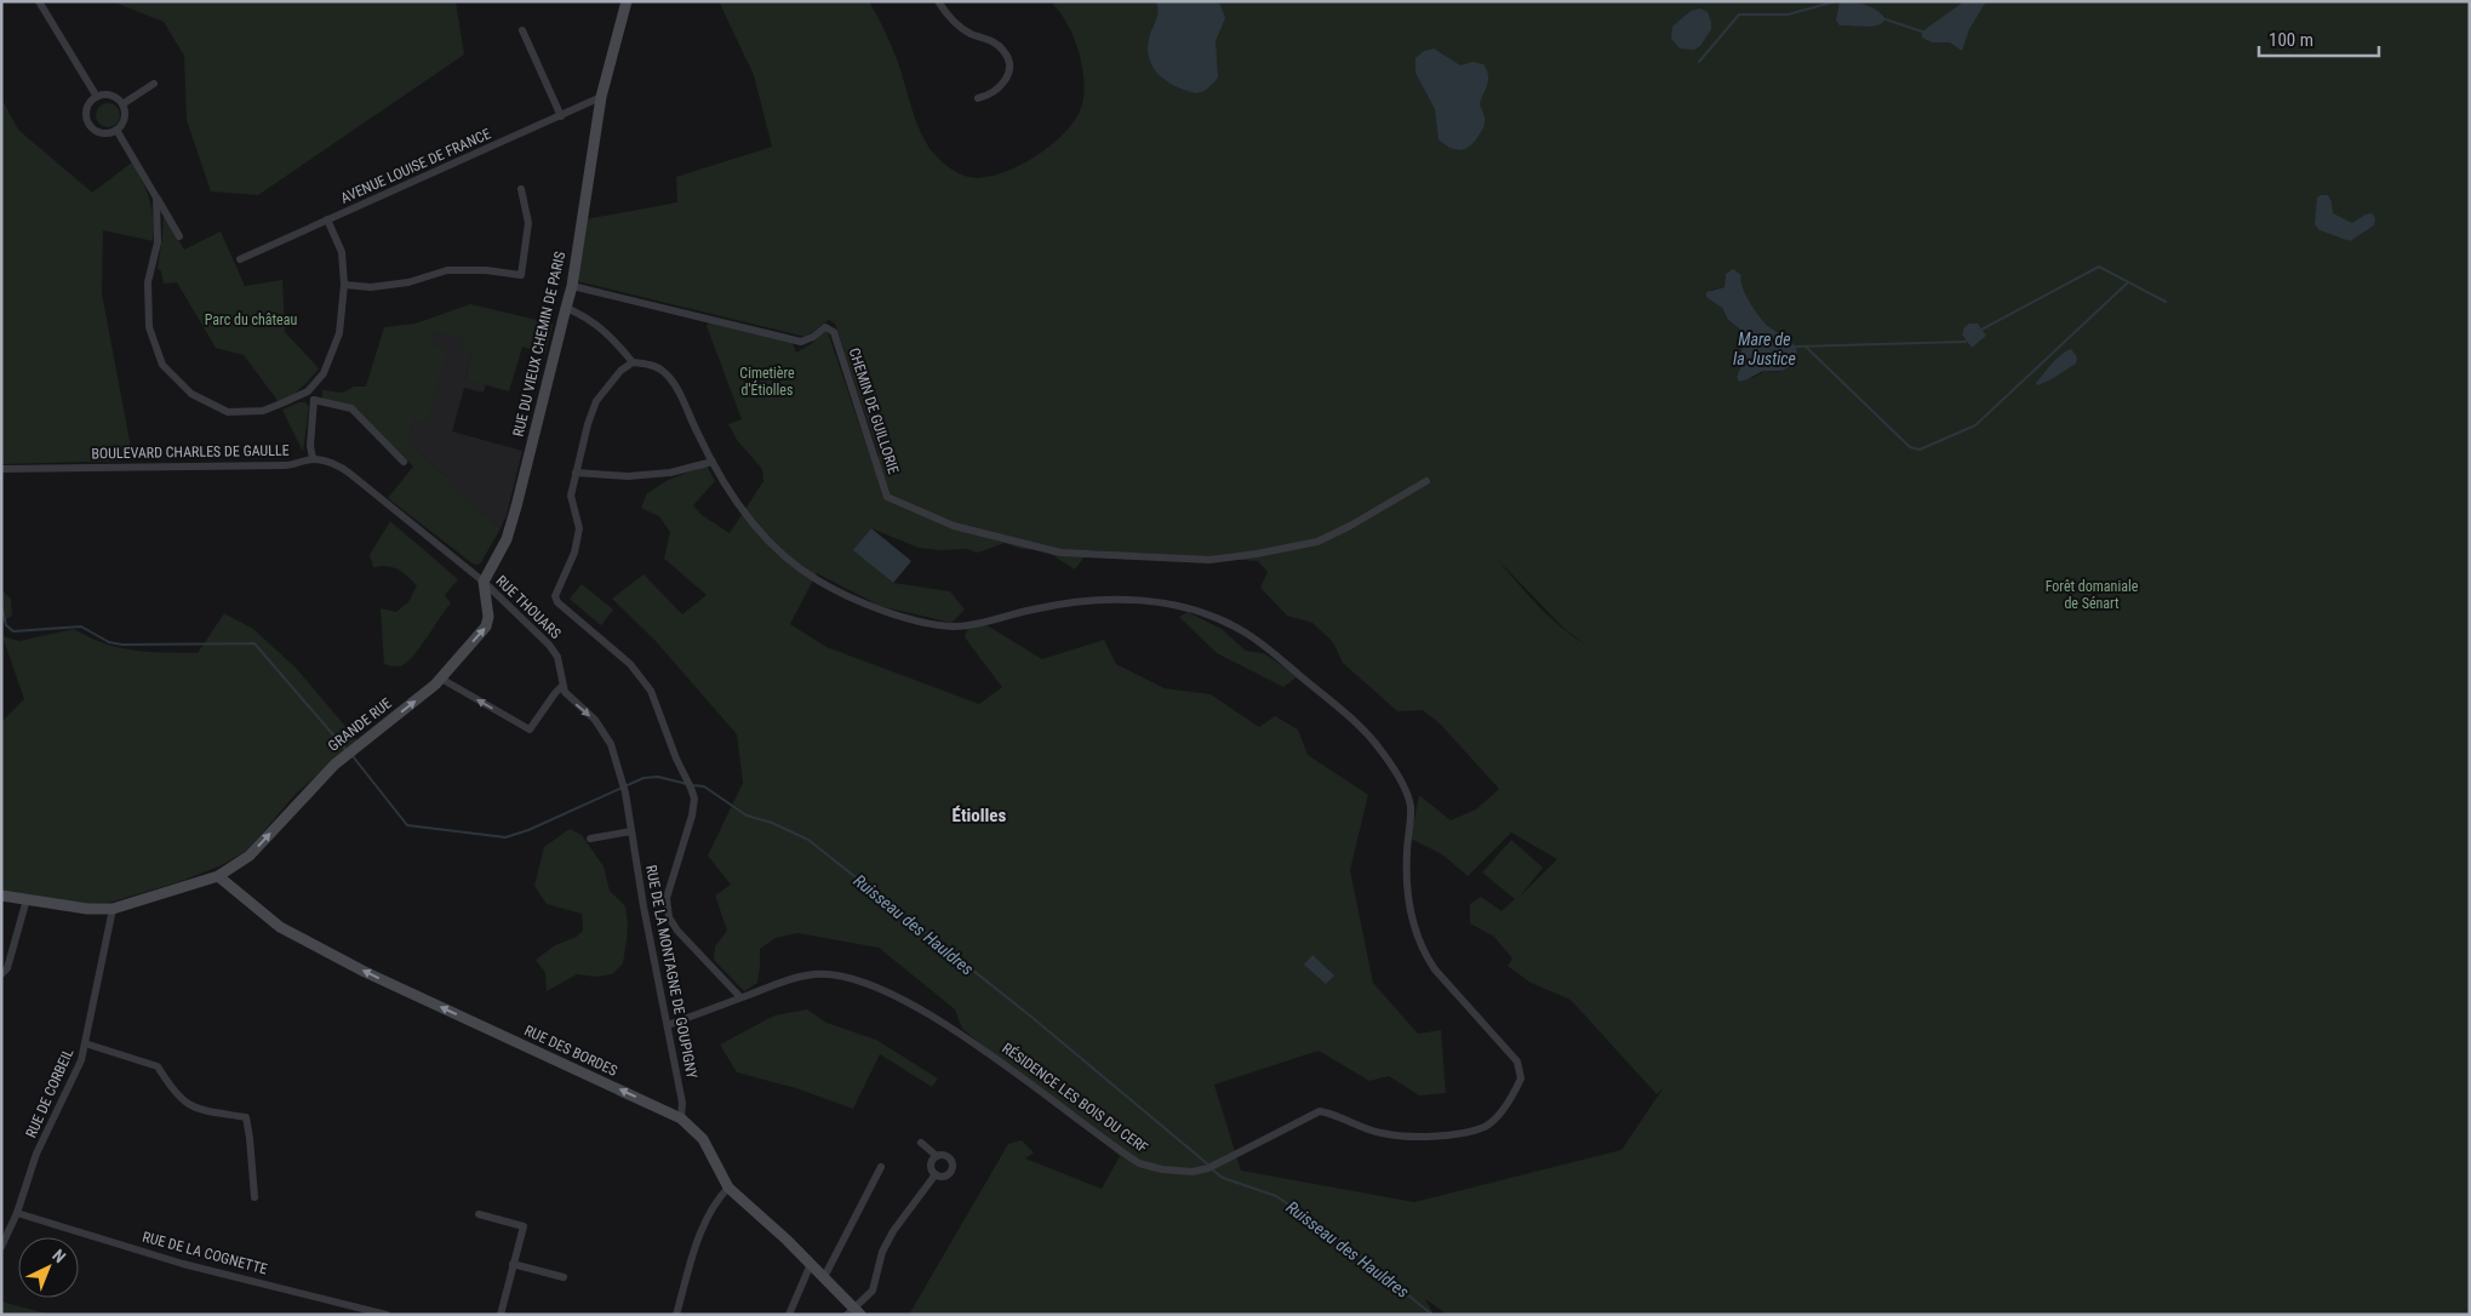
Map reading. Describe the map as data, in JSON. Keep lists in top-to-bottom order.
{
  "streets": {
    "street": [
      "AVENUE LOUISE DE FRANCE",
      "RUE DU VIEUX CHEMIN DE PARIS",
      "CHEMIN DE GUILLORIE",
      "BOULEVARD CHARLES DE GAULLE",
      "RUE THOUARS",
      "GRANDE RUE",
      "RUE DE LA MONTAGNE DE GOUPIGNY",
      "RUE DES BORDES",
      "RUE DE CORBEIL",
      "RÉSIDENCE LES BOIS DU CERF",
      "RUE DE LA COGNETTE"
    ]
  },
  "crossings": [
    ["AVENUE LOUISE DE FRANCE", "RUE DU VIEUX CHEMIN DE PARIS"],
    ["RUE DU VIEUX CHEMIN DE PARIS", "CHEMIN DE GUILLORIE"],
    ["RUE DU VIEUX CHEMIN DE PARIS", "RUE THOUARS"],
    ["RUE DU VIEUX CHEMIN DE PARIS", "GRANDE RUE"],
    ["RUE DU VIEUX CHEMIN DE PARIS", "RÉSIDENCE LES BOIS DU CERF"],
    ["RUE THOUARS", "GRANDE RUE"],
    ["RUE THOUARS", "RUE DE LA MONTAGNE DE GOUPIGNY"],
    ["GRANDE RUE", "RUE DES BORDES"],
    ["GRANDE RUE", "RUE DE CORBEIL"],
    ["RUE DE LA MONTAGNE DE GOUPIGNY", "RUE DES BORDES"],
    ["RUE DE LA MONTAGNE DE GOUPIGNY", "RÉSIDENCE LES BOIS DU CERF"],
    ["RUE DE CORBEIL", "RUE DE LA COGNETTE"]
  ],
  "one_way": ["GRANDE RUE", "RUE DE LA MONTAGNE DE GOUPIGNY", "RUE DES BORDES"],
  "districts": ["Étiolles"],
  "water": ["Mare de la Justice", "Ruisseau des Hauldres"],
  "parks": ["Parc du château", "Cimetière d'Étiolles", "Forêt domaniale de Sénart"],
  "scale_bar": "100 m",
  "north": "top right"
}
